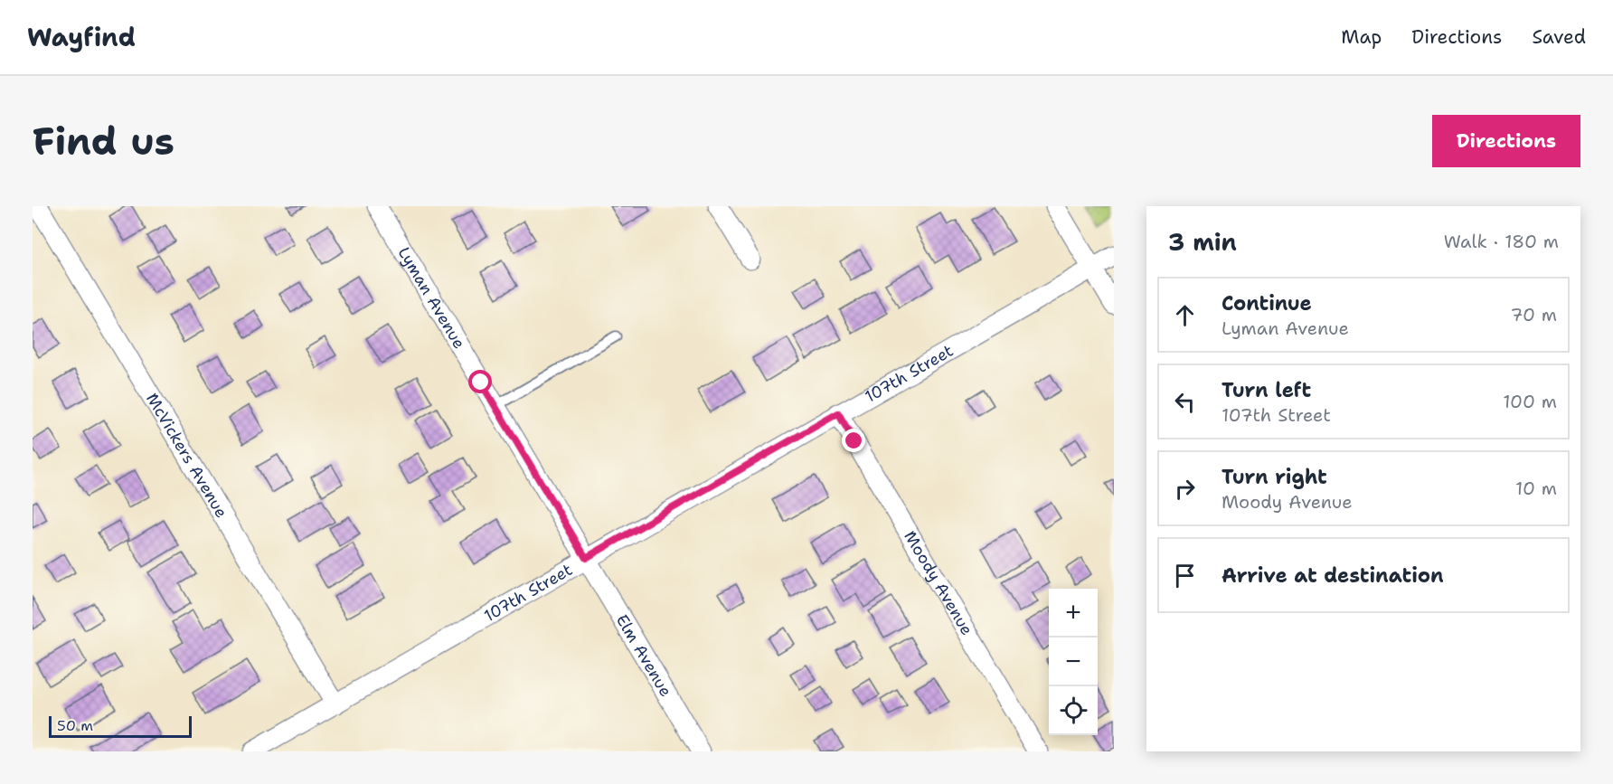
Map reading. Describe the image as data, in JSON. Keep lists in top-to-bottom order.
{
  "streets": {
    "street": [
      "Lyman Avenue",
      "107th Street",
      "McVickers Avenue",
      "Moody Avenue",
      "Elm Avenue"
    ]
  },
  "crossings": [
    ["Lyman Avenue", "107th Street"],
    ["Lyman Avenue", "Elm Avenue"],
    ["107th Street", "McVickers Avenue"],
    ["107th Street", "Moody Avenue"],
    ["107th Street", "Elm Avenue"]
  ],
  "scale_bar": "50 m",
  "page": {
    "header": "Wayfind",
    "nav": ["Map", "Directions", "Saved"],
    "buttons": "Directions",
    "title": "Find us",
    "heading": ["3 min", "Walk · 180 m"],
    "list": [
      ["Continue", "Lyman Avenue", "70 m"],
      ["Turn left", "107th Street", "100 m"],
      ["Turn right", "Moody Avenue", "10 m"],
      "Arrive at destination"
    ],
    "map_buttons": ["+", "−"],
    "scale": "50 m"
  }
}
